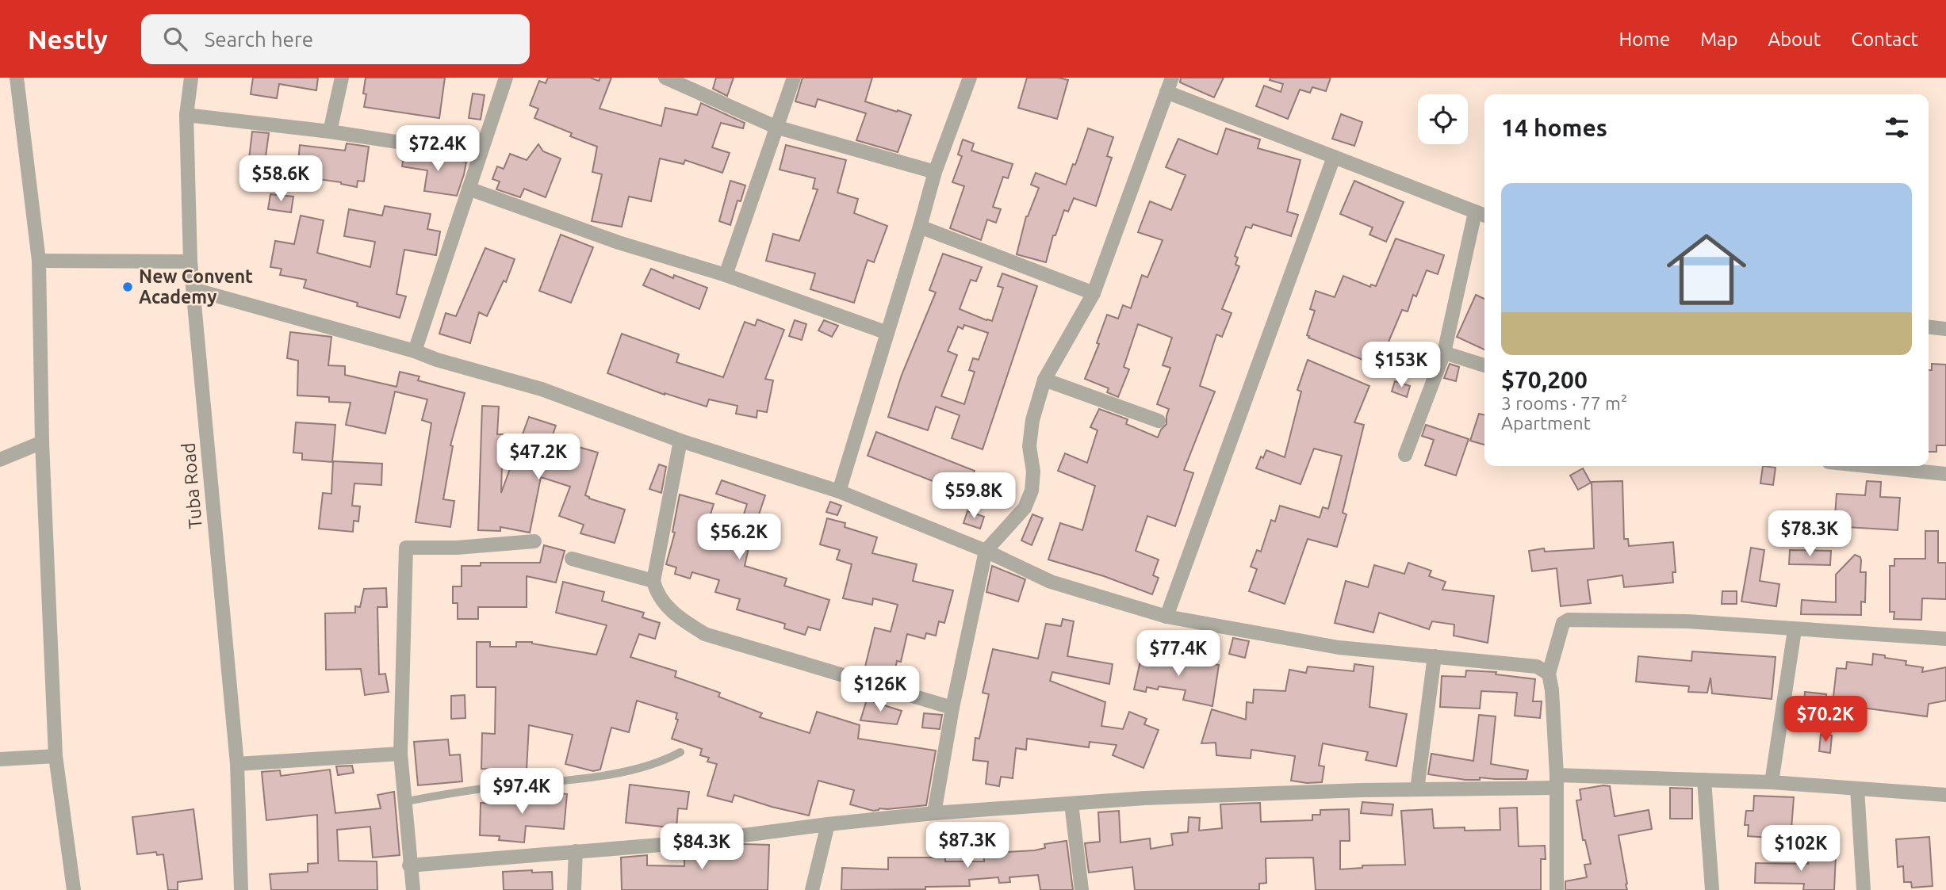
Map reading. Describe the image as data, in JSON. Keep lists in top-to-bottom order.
{
  "streets": {
    "street": ["Tuba Road"]
  },
  "places": ["New Convent Academy"],
  "page": {
    "header": "Nestly",
    "search": "Search here",
    "nav": [
      "Home",
      "Map",
      "About",
      "Contact"
    ],
    "heading": "14 homes",
    "price": [
      "$72.4K",
      "$58.6K",
      "$153K",
      "$47.2K",
      "$59.8K",
      "$78.3K",
      "$56.2K",
      "$77.4K",
      "$126K",
      "$70.2K",
      "$97.4K",
      "$87.3K",
      "$84.3K",
      "$102K"
    ],
    "list": [
      {
        "name": "$70,200",
        "note": "3 rooms · 77 m² · Apartment"
      }
    ]
  }
}
